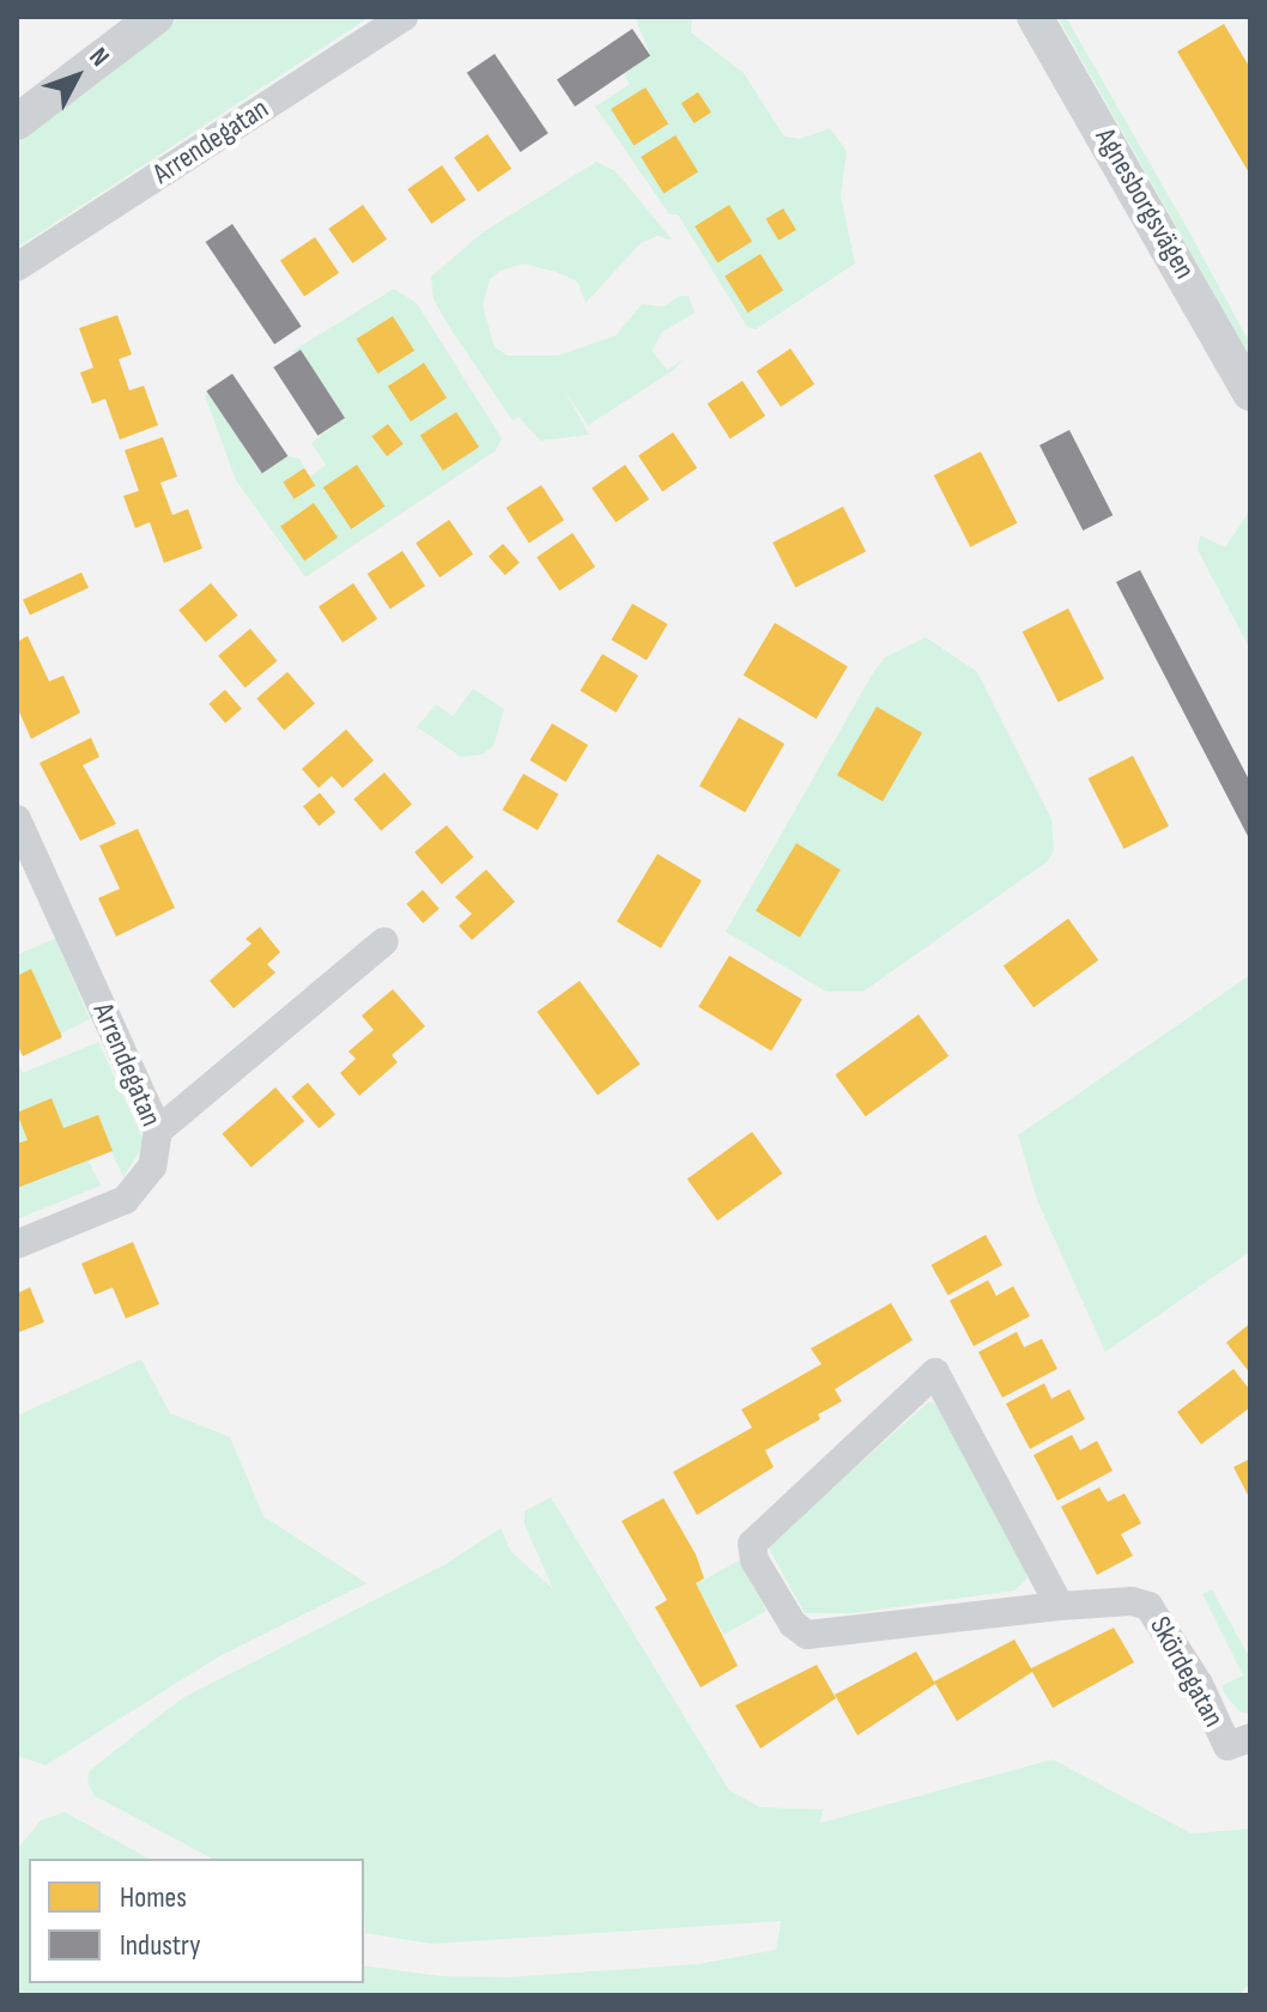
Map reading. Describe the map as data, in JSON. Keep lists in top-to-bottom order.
{
  "streets": {
    "street": ["Arrendegatan", "Agnesborgsvägen", "Skördegatan"]
  },
  "legend": ["Homes", "Industry"],
  "north": "top right"
}
